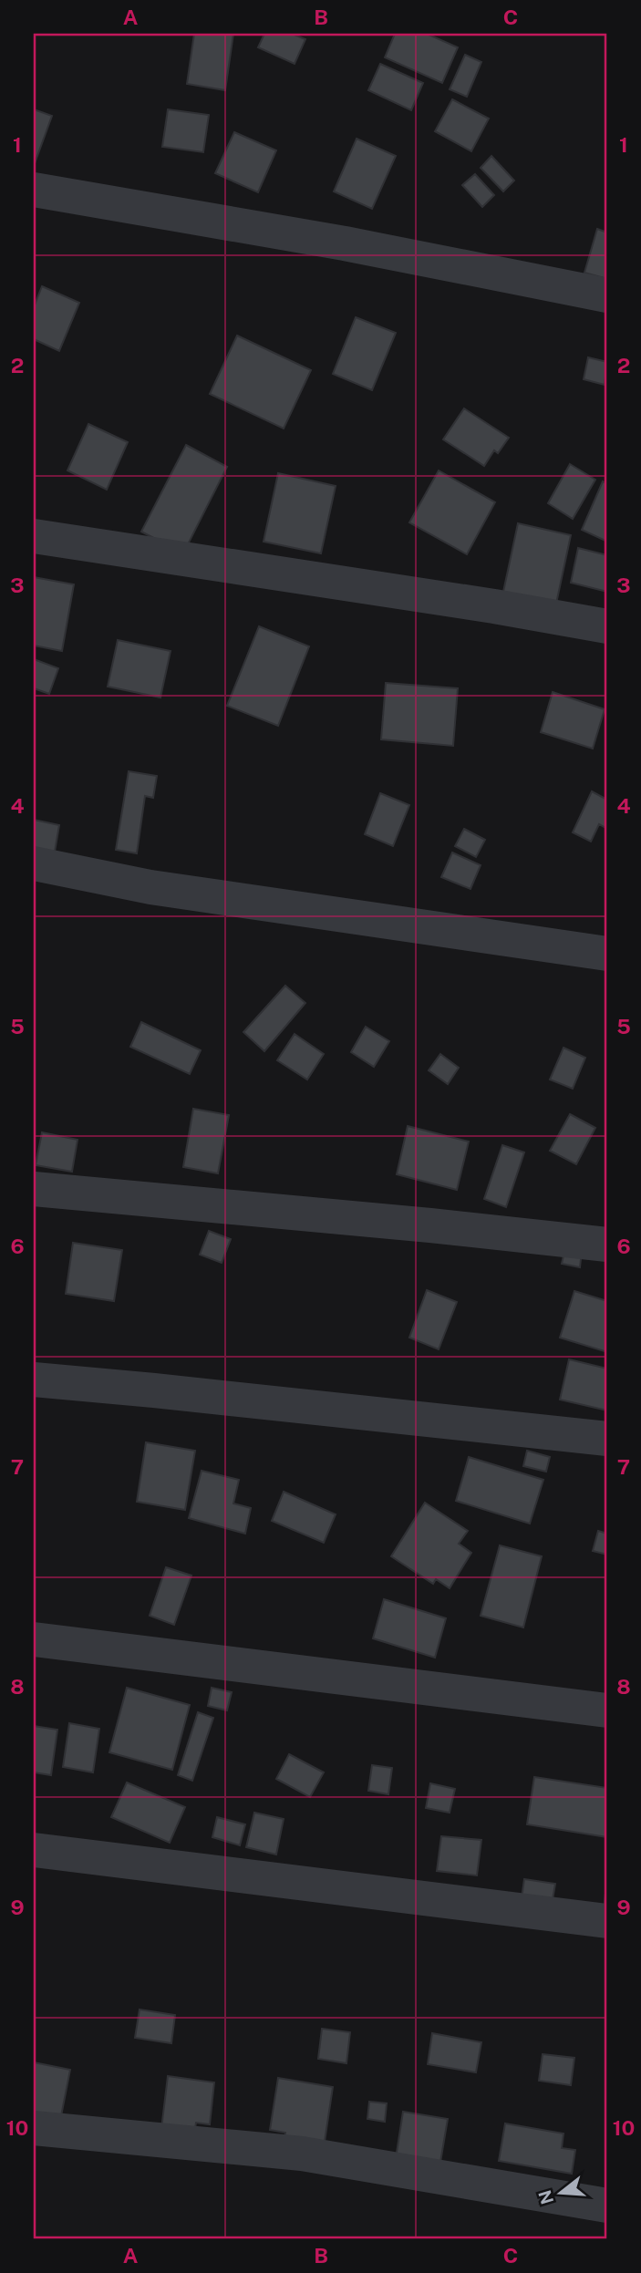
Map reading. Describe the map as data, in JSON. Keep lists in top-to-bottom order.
{
  "north": "left",
  "grid": {
    "columns": ["A", "B", "C"],
    "rows": [
      "1",
      "2",
      "3",
      "4",
      "5",
      "6",
      "7",
      "8",
      "9",
      "10"
    ]
  }
}
